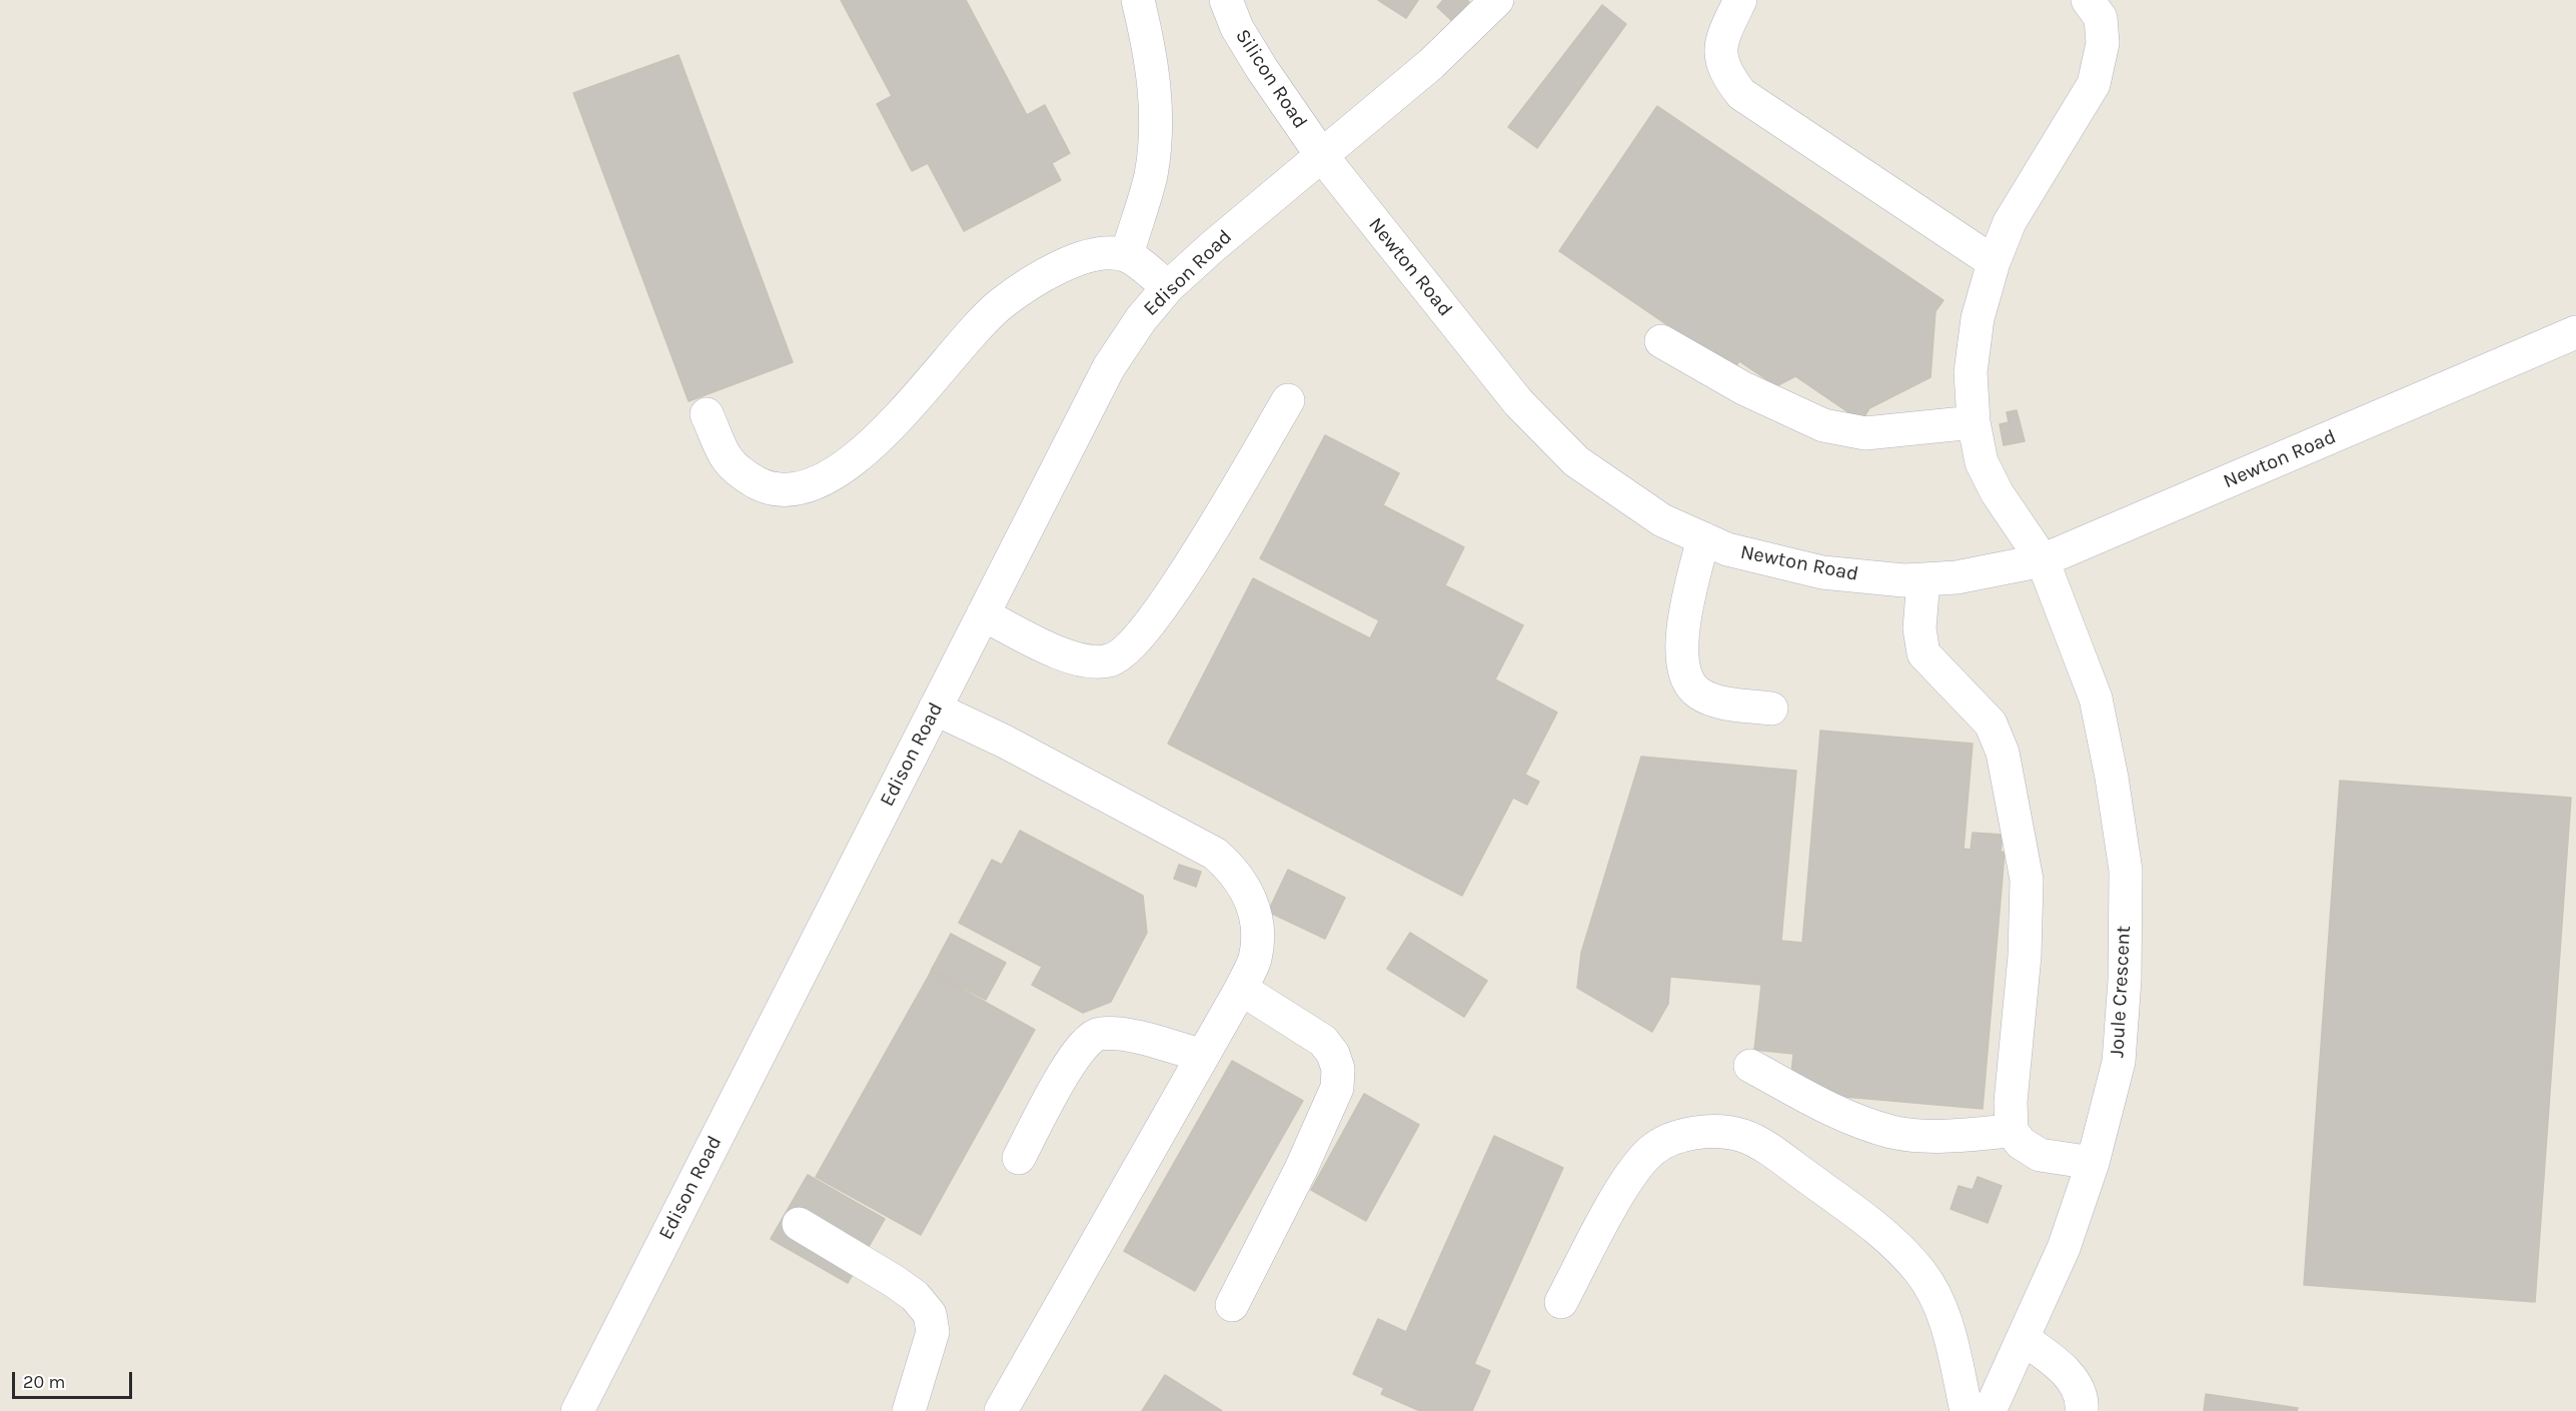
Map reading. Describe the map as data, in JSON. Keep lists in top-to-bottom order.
{
  "streets": {
    "lane": [
      "Silicon Road",
      "Newton Road",
      "Edison Road",
      "Joule Crescent"
    ]
  },
  "crossings": [
    ["Silicon Road", "Newton Road"],
    ["Silicon Road", "Edison Road"],
    ["Newton Road", "Edison Road"],
    ["Newton Road", "Joule Crescent"]
  ],
  "scale_bar": "20 m"
}
